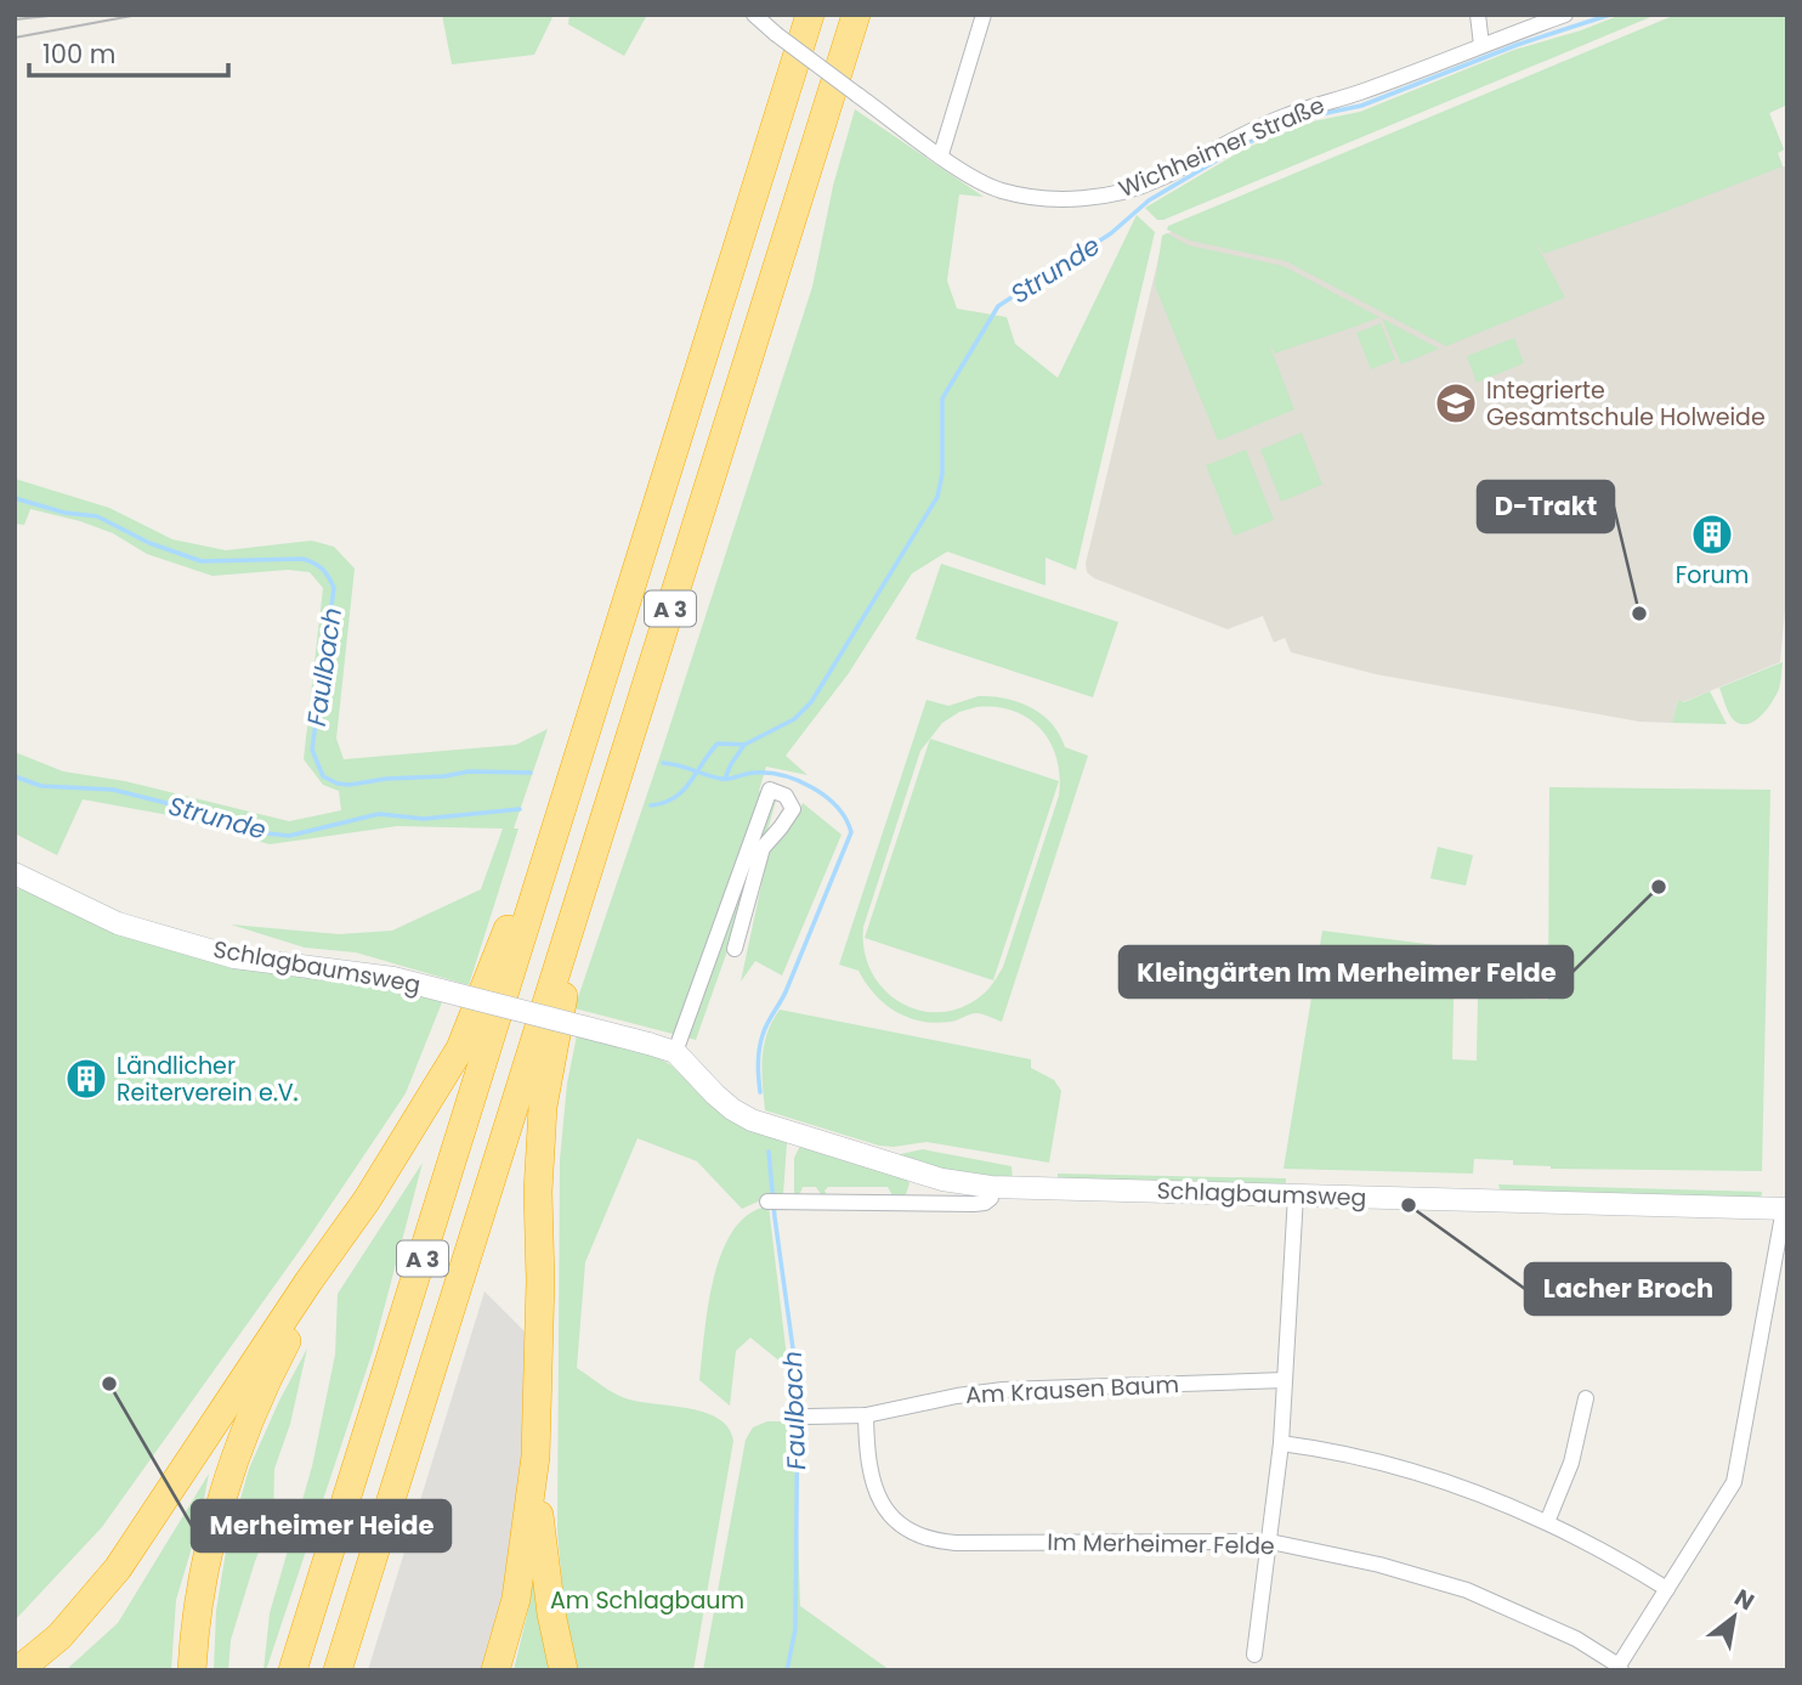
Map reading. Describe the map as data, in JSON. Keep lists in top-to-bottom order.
{
  "streets": {
    "highway": ["A 3"],
    "main road": ["Schlagbaumsweg"],
    "street": ["Wichheimer Straße", "Am Krausen Baum", "Im Merheimer Felde"]
  },
  "crossings": [
    ["Am Krausen Baum", "Im Merheimer Felde"]
  ],
  "water": ["Strunde", "Faulbach"],
  "parks": ["Am Schlagbaum"],
  "places": {
    "school or university": ["Integrierte Gesamtschule Holweide"],
    "building": ["Forum", "Ländlicher Reiterverein e.V."],
    "other": [
      "D-Trakt",
      "Kleingärten Im Merheimer Felde",
      "Lacher Broch",
      "Merheimer Heide"
    ]
  },
  "scale_bar": "100 m",
  "north": "top right"
}
